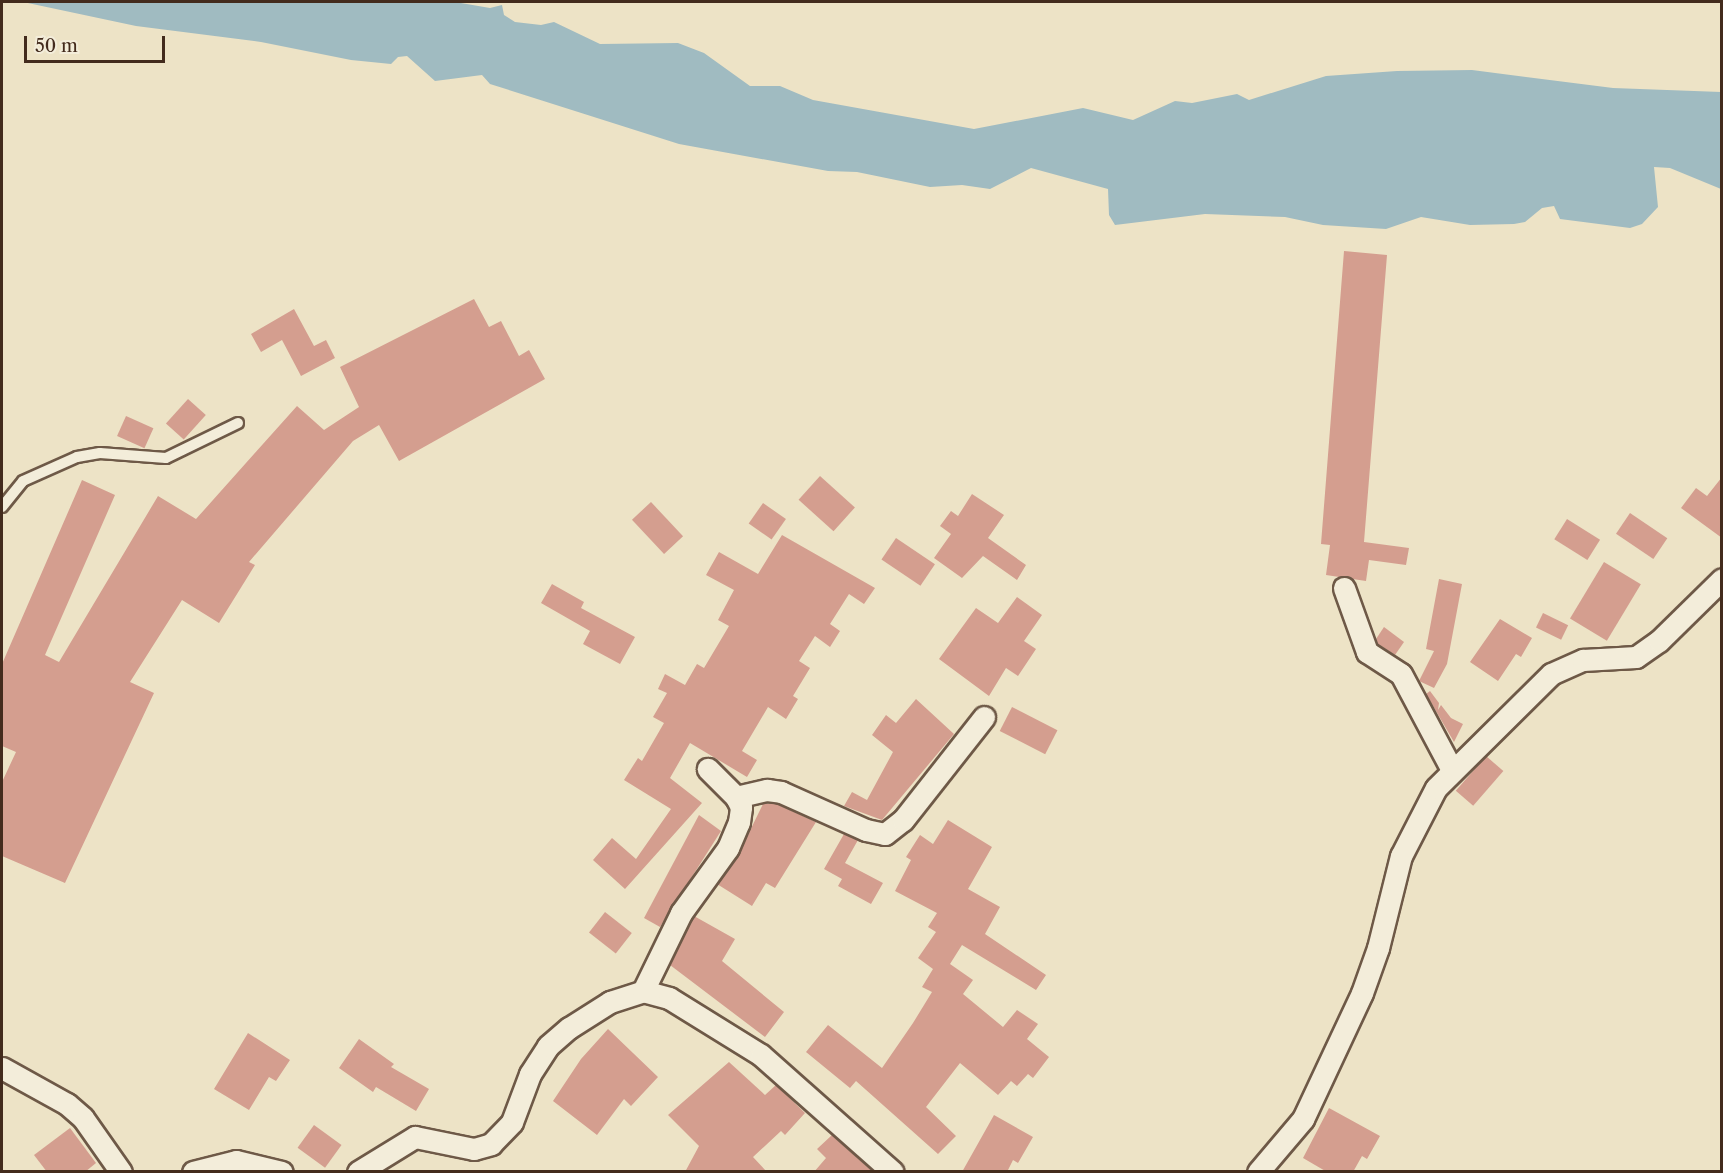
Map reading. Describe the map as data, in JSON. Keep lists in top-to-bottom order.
{
  "scale_bar": "50 m"
}
